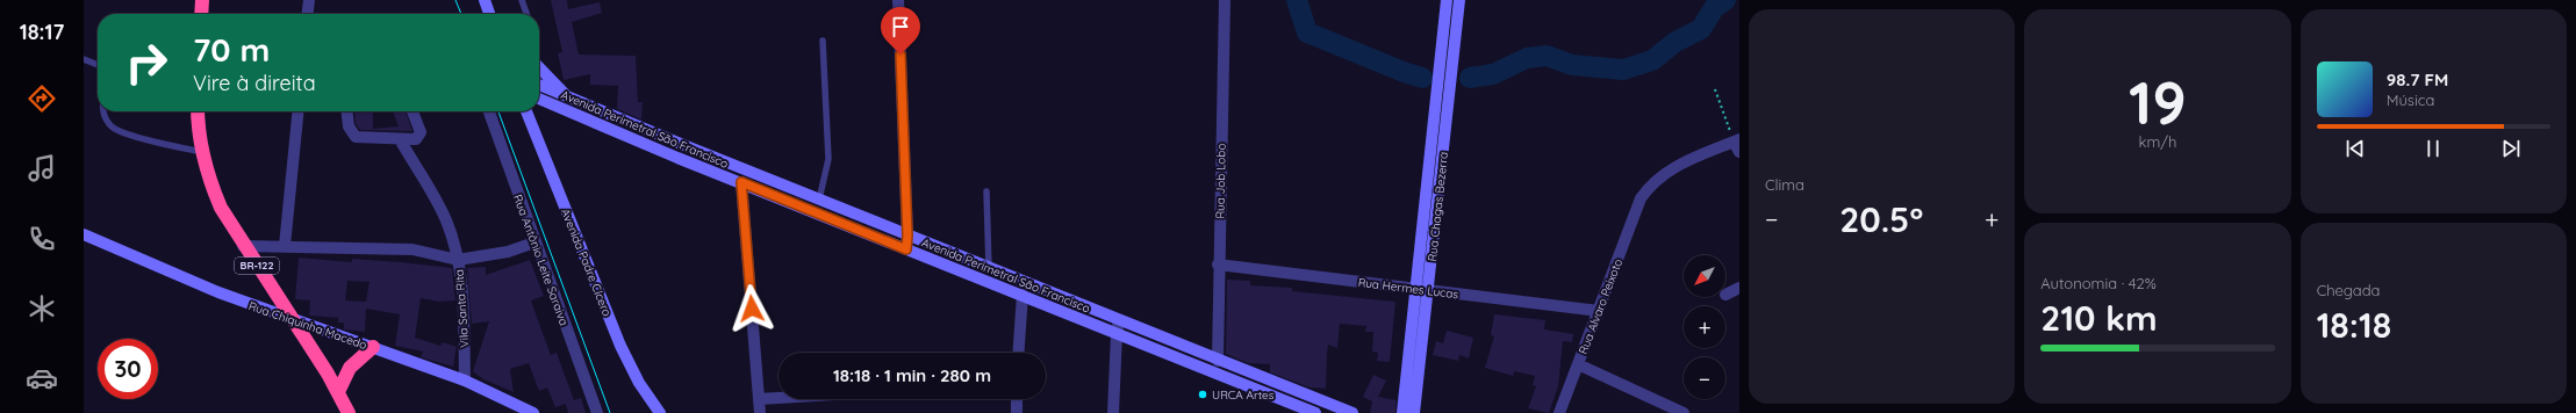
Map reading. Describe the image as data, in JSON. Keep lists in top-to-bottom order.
{
  "streets": {
    "highway": ["BR-122"],
    "main road": [
      "Avenida Perimetral São Francisco",
      "Rua Chagas Bezerra",
      "Avenida Padre Cícero",
      "Rua Chiquinha Macedo"
    ],
    "street": [
      "Rua Job Lobo",
      "Rua Antônio Leite Saraiva",
      "Rua Hermes Lucas",
      "Rua Alvaro Peixoto",
      "Vila Santa Rita"
    ]
  },
  "crossings": [
    ["Avenida Perimetral São Francisco", "Rua Job Lobo"],
    ["Rua Job Lobo", "Rua Hermes Lucas"],
    ["Rua Chagas Bezerra", "Rua Hermes Lucas"],
    ["BR-122", "Rua Chiquinha Macedo"],
    ["Rua Hermes Lucas", "Rua Alvaro Peixoto"],
    ["Vila Santa Rita", "Rua Chiquinha Macedo"]
  ],
  "places": ["URCA Artes"],
  "north": "bottom left",
  "page": {
    "tabs": "18:17",
    "tile": [
      "Clima",
      ["19", "km/h"],
      ["Autonomia · 42%", "210 km"],
      ["Chegada", "18:18"]
    ],
    "turn": ["70 m", "Vire à direita"],
    "song": ["98.7 FM", "Música"],
    "heat": ["−", "20.5°", "+"],
    "map_buttons": ["+", "−"],
    "limit": "30",
    "trip": "18:18 · 1 min · 280 m"
  }
}
